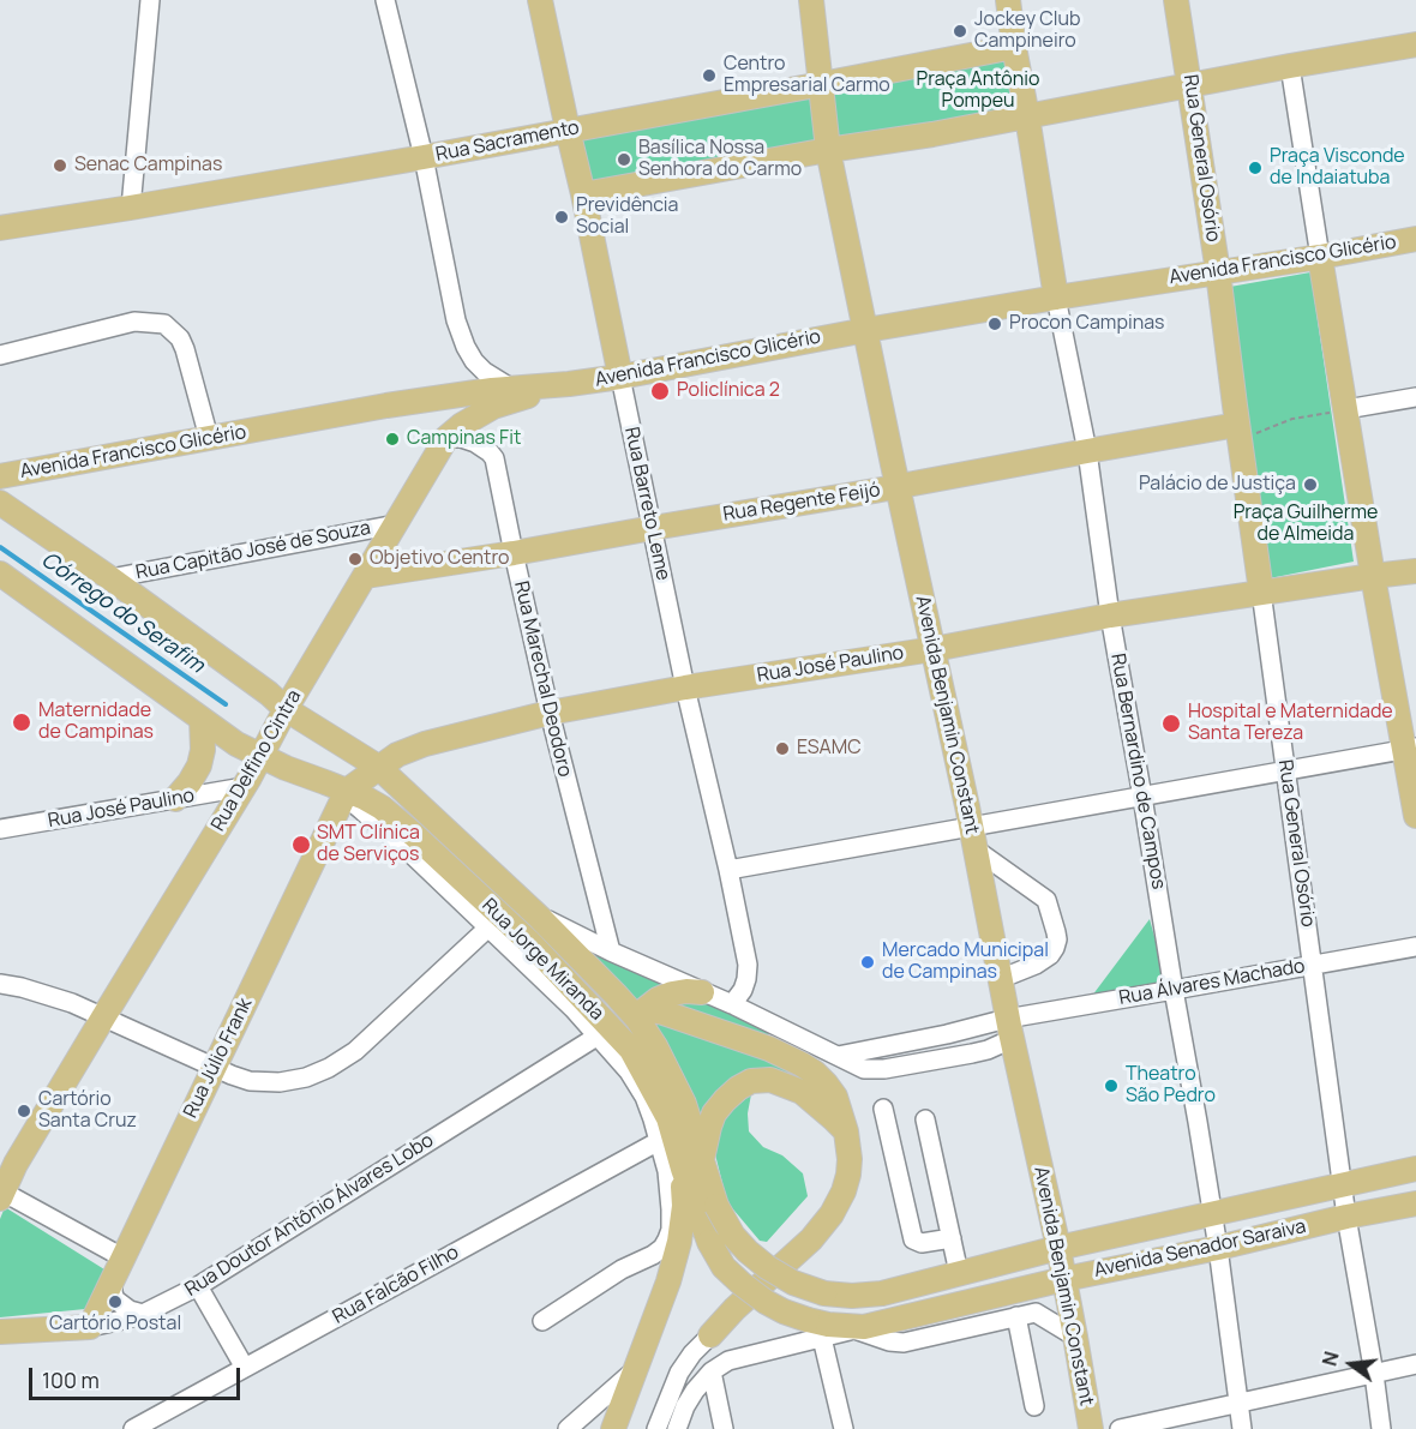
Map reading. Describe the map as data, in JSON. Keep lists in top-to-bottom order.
{
  "streets": {
    "main road": [
      "Rua Sacramento",
      "Rua General Osório",
      "Avenida Francisco Glicério",
      "Rua Regente Feijó",
      "Rua Barreto Leme",
      "Rua José Paulino",
      "Avenida Benjamin Constant",
      "Rua Delfino Cintra",
      "Rua Bernardino de Campos",
      "Rua Jorge Miranda",
      "Rua Júlio Frank",
      "Rua Doutor Antônio Álvares Lobo",
      "Avenida Senador Saraiva"
    ],
    "street": [
      "Rua Capitão José de Souza",
      "Rua Marechal Deodoro",
      "Rua Álvares Machado",
      "Rua Falcão Filho"
    ]
  },
  "crossings": [
    ["Rua Sacramento", "Rua Barreto Leme"],
    ["Rua Sacramento", "Avenida Benjamin Constant"],
    ["Rua Sacramento", "Rua Bernardino de Campos"],
    ["Rua General Osório", "Avenida Francisco Glicério"],
    ["Rua General Osório", "Rua Regente Feijó"],
    ["Rua General Osório", "Rua José Paulino"],
    ["Rua General Osório", "Rua Álvares Machado"],
    ["Rua General Osório", "Avenida Senador Saraiva"],
    ["Avenida Francisco Glicério", "Rua Barreto Leme"],
    ["Avenida Francisco Glicério", "Avenida Benjamin Constant"],
    ["Avenida Francisco Glicério", "Rua Delfino Cintra"],
    ["Avenida Francisco Glicério", "Rua Bernardino de Campos"],
    ["Rua Regente Feijó", "Rua Barreto Leme"],
    ["Rua Regente Feijó", "Rua Marechal Deodoro"],
    ["Rua Regente Feijó", "Avenida Benjamin Constant"],
    ["Rua Regente Feijó", "Rua Delfino Cintra"],
    ["Rua Regente Feijó", "Rua Bernardino de Campos"],
    ["Rua Barreto Leme", "Rua José Paulino"],
    ["Rua Barreto Leme", "Rua Jorge Miranda"],
    ["Rua Capitão José de Souza", "Rua Delfino Cintra"],
    ["Rua Capitão José de Souza", "Rua Jorge Miranda"],
    ["Rua José Paulino", "Rua Marechal Deodoro"],
    ["Rua José Paulino", "Avenida Benjamin Constant"],
    ["Rua José Paulino", "Rua Delfino Cintra"],
    ["Rua José Paulino", "Rua Bernardino de Campos"],
    ["Rua José Paulino", "Rua Jorge Miranda"],
    ["Rua José Paulino", "Rua Júlio Frank"],
    ["Rua Marechal Deodoro", "Rua Delfino Cintra"],
    ["Rua Marechal Deodoro", "Rua Jorge Miranda"],
    ["Avenida Benjamin Constant", "Rua Jorge Miranda"],
    ["Avenida Benjamin Constant", "Rua Álvares Machado"],
    ["Avenida Benjamin Constant", "Avenida Senador Saraiva"],
    ["Rua Delfino Cintra", "Rua Jorge Miranda"],
    ["Rua Bernardino de Campos", "Rua Álvares Machado"],
    ["Rua Bernardino de Campos", "Avenida Senador Saraiva"],
    ["Rua Jorge Miranda", "Rua Álvares Machado"],
    ["Rua Jorge Miranda", "Rua Júlio Frank"],
    ["Rua Jorge Miranda", "Rua Doutor Antônio Álvares Lobo"],
    ["Rua Jorge Miranda", "Avenida Senador Saraiva"],
    ["Rua Jorge Miranda", "Rua Falcão Filho"],
    ["Rua Júlio Frank", "Rua Doutor Antônio Álvares Lobo"]
  ],
  "water": ["Córrego do Serafim"],
  "parks": ["Praça Antônio Pompeu", "Praça Guilherme de Almeida"],
  "places": [
    "Jockey Club Campineiro",
    "Centro Empresarial Carmo",
    "Basílica Nossa Senhora do Carmo",
    "Senac Campinas",
    "Praça Visconde de Indaiatuba",
    "Previdência Social",
    "Procon Campinas",
    "Policlínica 2",
    "Campinas Fit",
    "Palácio de Justiça",
    "Objetivo Centro",
    "Maternidade de Campinas",
    "Hospital e Maternidade Santa Tereza",
    "ESAMC",
    "SMT Clínica de Serviços",
    "Mercado Municipal de Campinas",
    "Theatro São Pedro",
    "Cartório Santa Cruz",
    "Cartório Postal"
  ],
  "scale_bar": "100 m",
  "north": "left"
}
